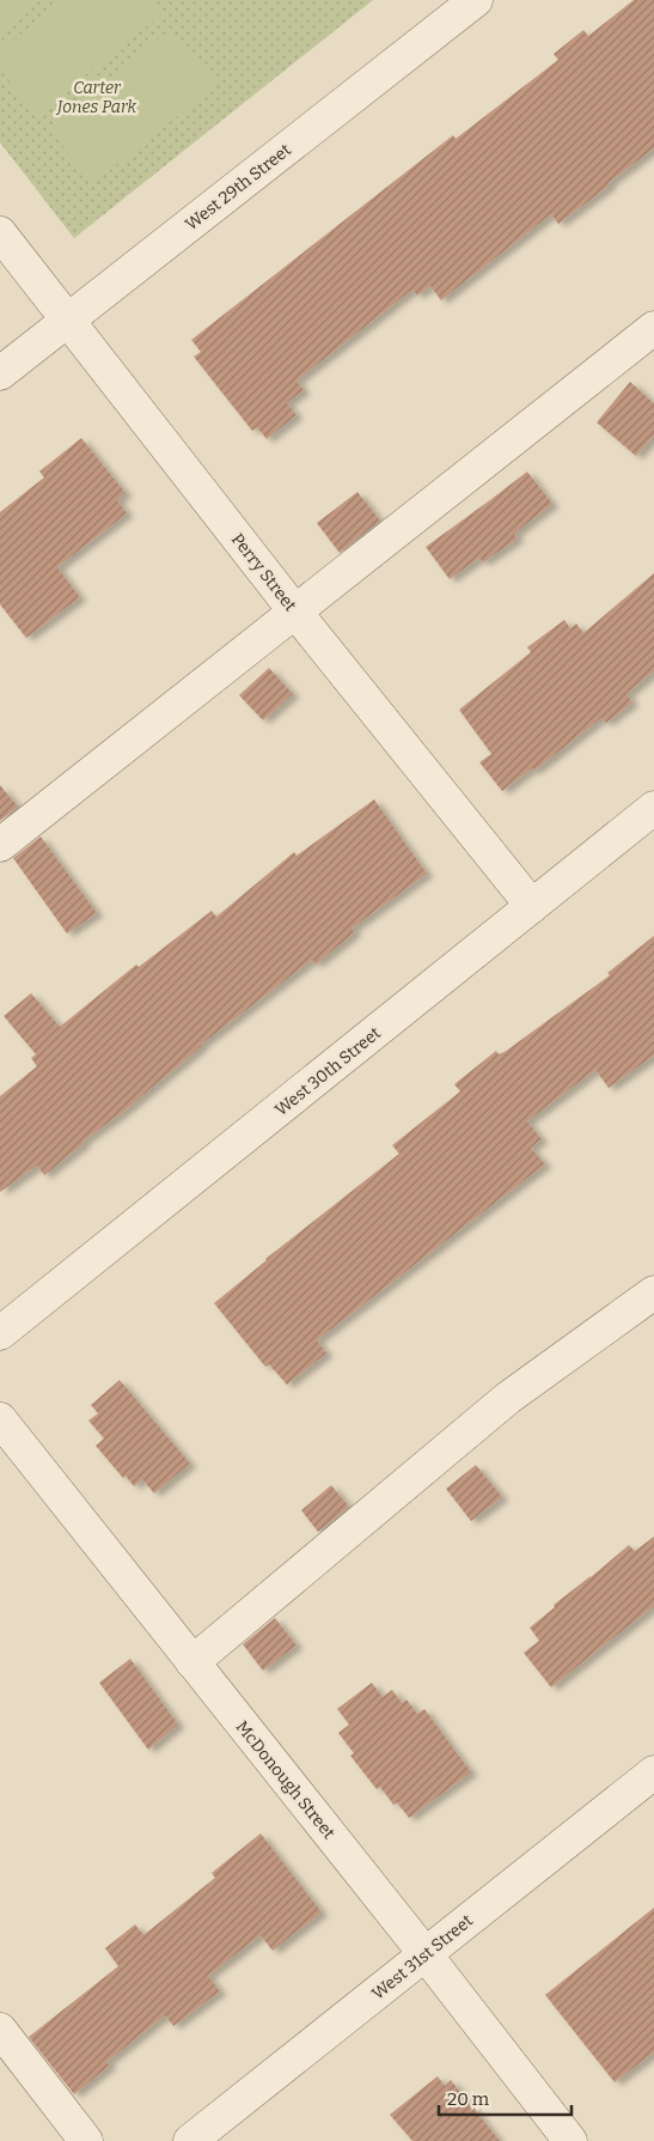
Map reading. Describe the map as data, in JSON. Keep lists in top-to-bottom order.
{
  "streets": {
    "street": [
      "West 29th Street",
      "Perry Street",
      "West 30th Street",
      "McDonough Street",
      "West 31st Street"
    ]
  },
  "crossings": [
    ["West 29th Street", "Perry Street"],
    ["Perry Street", "West 30th Street"],
    ["McDonough Street", "West 31st Street"]
  ],
  "parks": ["Carter Jones Park"],
  "scale_bar": "20 m"
}
